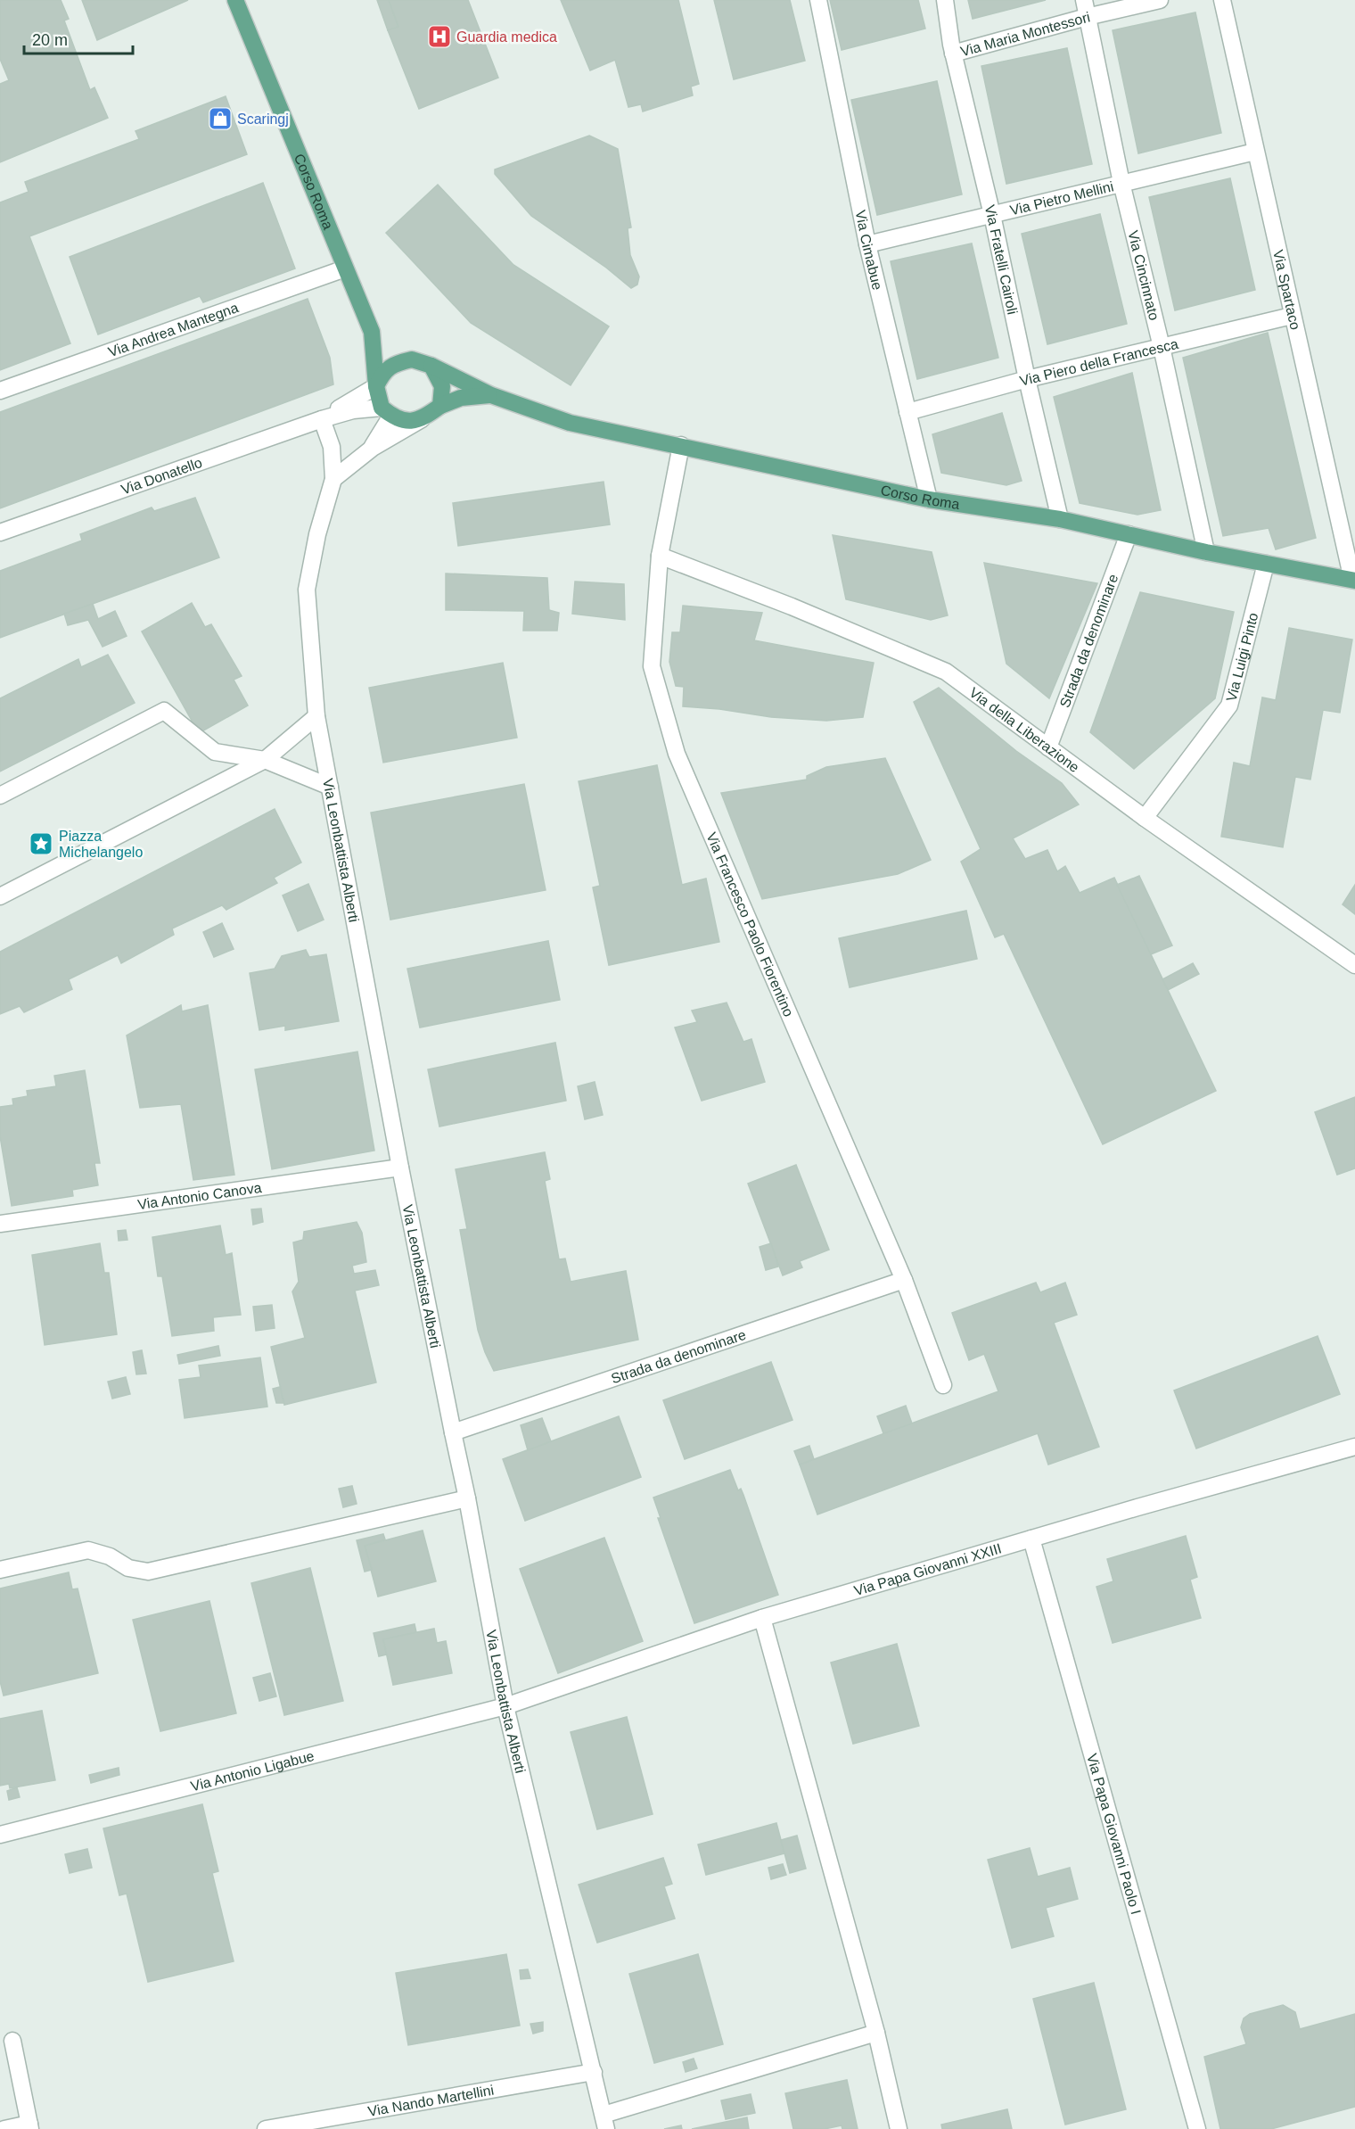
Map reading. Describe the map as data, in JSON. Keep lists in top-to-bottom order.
{
  "streets": {
    "main road": ["Corso Roma"],
    "street": [
      "Via Maria Montessori",
      "Via Pietro Mellini",
      "Via Cimabue",
      "Via Fratelli Cairoli",
      "Via Cincinnato",
      "Via Spartaco",
      "Via Andrea Mantegna",
      "Via Piero della Francesca",
      "Via Donatello",
      "Strada da denominare",
      "Via Luigi Pinto",
      "Via della Liberazione",
      "Via Leonbattista Alberti",
      "Via Francesco Paolo Fiorentino",
      "Via Antonio Canova",
      "Via Papa Giovanni XXIII",
      "Via Antonio Ligabue",
      "Via Papa Giovanni Paolo I",
      "Via Nando Martellini"
    ]
  },
  "crossings": [
    ["Via Maria Montessori", "Via Fratelli Cairoli"],
    ["Via Maria Montessori", "Via Cincinnato"],
    ["Corso Roma", "Via Cimabue"],
    ["Corso Roma", "Via Fratelli Cairoli"],
    ["Corso Roma", "Via Cincinnato"],
    ["Corso Roma", "Via Spartaco"],
    ["Corso Roma", "Via Andrea Mantegna"],
    ["Corso Roma", "Strada da denominare"],
    ["Corso Roma", "Via Luigi Pinto"],
    ["Corso Roma", "Via Francesco Paolo Fiorentino"],
    ["Via Pietro Mellini", "Via Cimabue"],
    ["Via Pietro Mellini", "Via Fratelli Cairoli"],
    ["Via Pietro Mellini", "Via Cincinnato"],
    ["Via Pietro Mellini", "Via Spartaco"],
    ["Via Cimabue", "Via Piero della Francesca"],
    ["Via Fratelli Cairoli", "Via Piero della Francesca"],
    ["Via Cincinnato", "Via Piero della Francesca"],
    ["Via Spartaco", "Via Piero della Francesca"],
    ["Via Donatello", "Via Leonbattista Alberti"],
    ["Strada da denominare", "Via della Liberazione"],
    ["Strada da denominare", "Via Leonbattista Alberti"],
    ["Strada da denominare", "Via Francesco Paolo Fiorentino"],
    ["Via Luigi Pinto", "Via della Liberazione"],
    ["Via della Liberazione", "Via Francesco Paolo Fiorentino"],
    ["Via Leonbattista Alberti", "Via Antonio Canova"],
    ["Via Leonbattista Alberti", "Via Papa Giovanni XXIII"],
    ["Via Leonbattista Alberti", "Via Antonio Ligabue"],
    ["Via Leonbattista Alberti", "Via Nando Martellini"],
    ["Via Papa Giovanni XXIII", "Via Antonio Ligabue"],
    ["Via Papa Giovanni XXIII", "Via Papa Giovanni Paolo I"]
  ],
  "places": {
    "hospital": ["Guardia medica"],
    "shop": ["Scaringj"],
    "place": ["Piazza Michelangelo"]
  },
  "scale_bar": "20 m"
}
